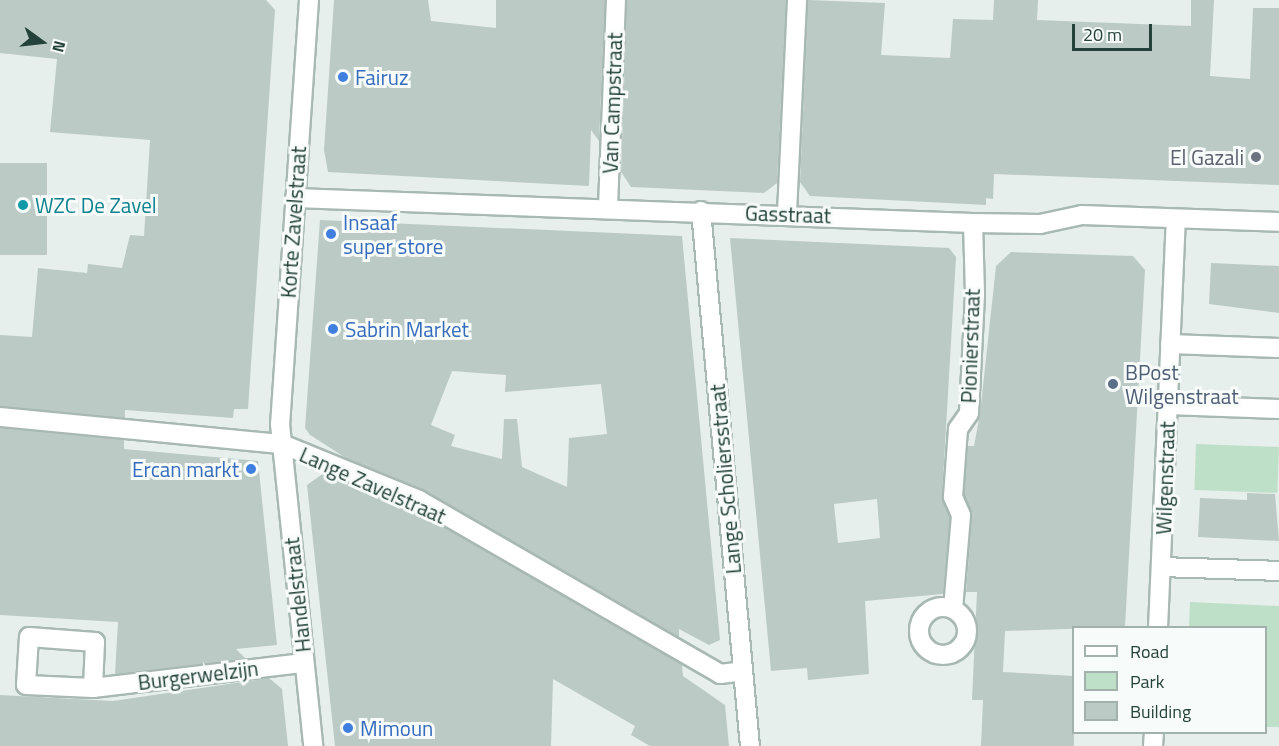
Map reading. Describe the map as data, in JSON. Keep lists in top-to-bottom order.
{
  "streets": {
    "street": [
      "Van Campstraat",
      "Gasstraat",
      "Korte Zavelstraat",
      "Pionierstraat",
      "Wilgenstraat",
      "Lange Scholiersstraat",
      "Lange Zavelstraat",
      "Handelstraat",
      "Burgerwelzijn"
    ]
  },
  "crossings": [
    ["Van Campstraat", "Gasstraat"],
    ["Gasstraat", "Korte Zavelstraat"],
    ["Gasstraat", "Pionierstraat"],
    ["Gasstraat", "Wilgenstraat"],
    ["Gasstraat", "Lange Scholiersstraat"],
    ["Korte Zavelstraat", "Lange Zavelstraat"],
    ["Korte Zavelstraat", "Handelstraat"],
    ["Lange Scholiersstraat", "Lange Zavelstraat"],
    ["Lange Zavelstraat", "Handelstraat"],
    ["Handelstraat", "Burgerwelzijn"]
  ],
  "places": [
    "Fairuz",
    "El Gazali",
    "WZC De Zavel",
    "Insaaf super store",
    "Sabrin Market",
    "BPost Wilgenstraat",
    "Ercan markt",
    "Mimoun"
  ],
  "legend": ["Road", "Park", "Building"],
  "scale_bar": "20 m",
  "north": "right"
}
